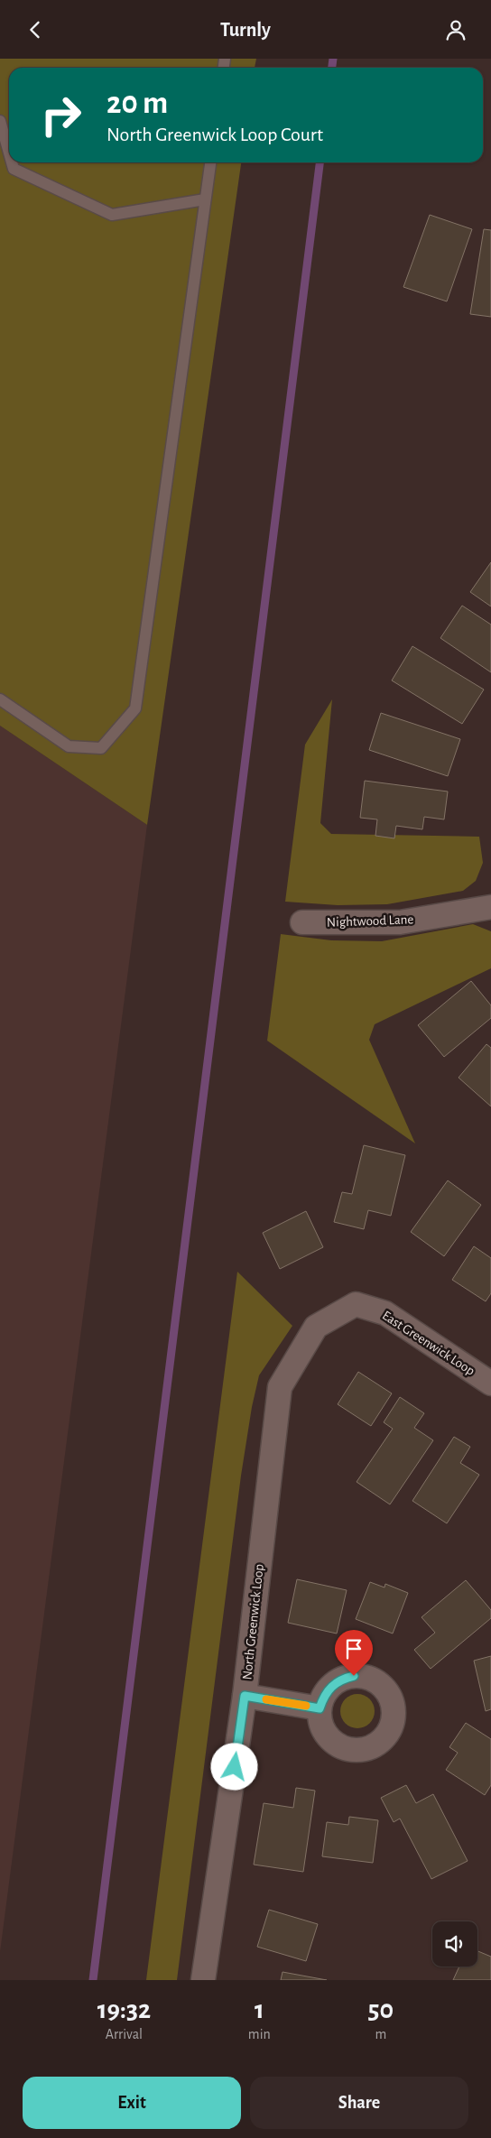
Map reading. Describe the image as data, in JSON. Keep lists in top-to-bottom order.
{
  "streets": {
    "street": ["Nightwood Lane", "East Greenwick Loop", "North Greenwick Loop"]
  },
  "crossings": [
    ["East Greenwick Loop", "North Greenwick Loop"]
  ],
  "page": {
    "header": "Turnly",
    "turn": ["20 m", "North Greenwick Loop Court"],
    "eta": [
      "19:32",
      "Arrival",
      "1",
      "min",
      "50",
      "m"
    ],
    "buttons": ["Exit", "Share"]
  }
}
